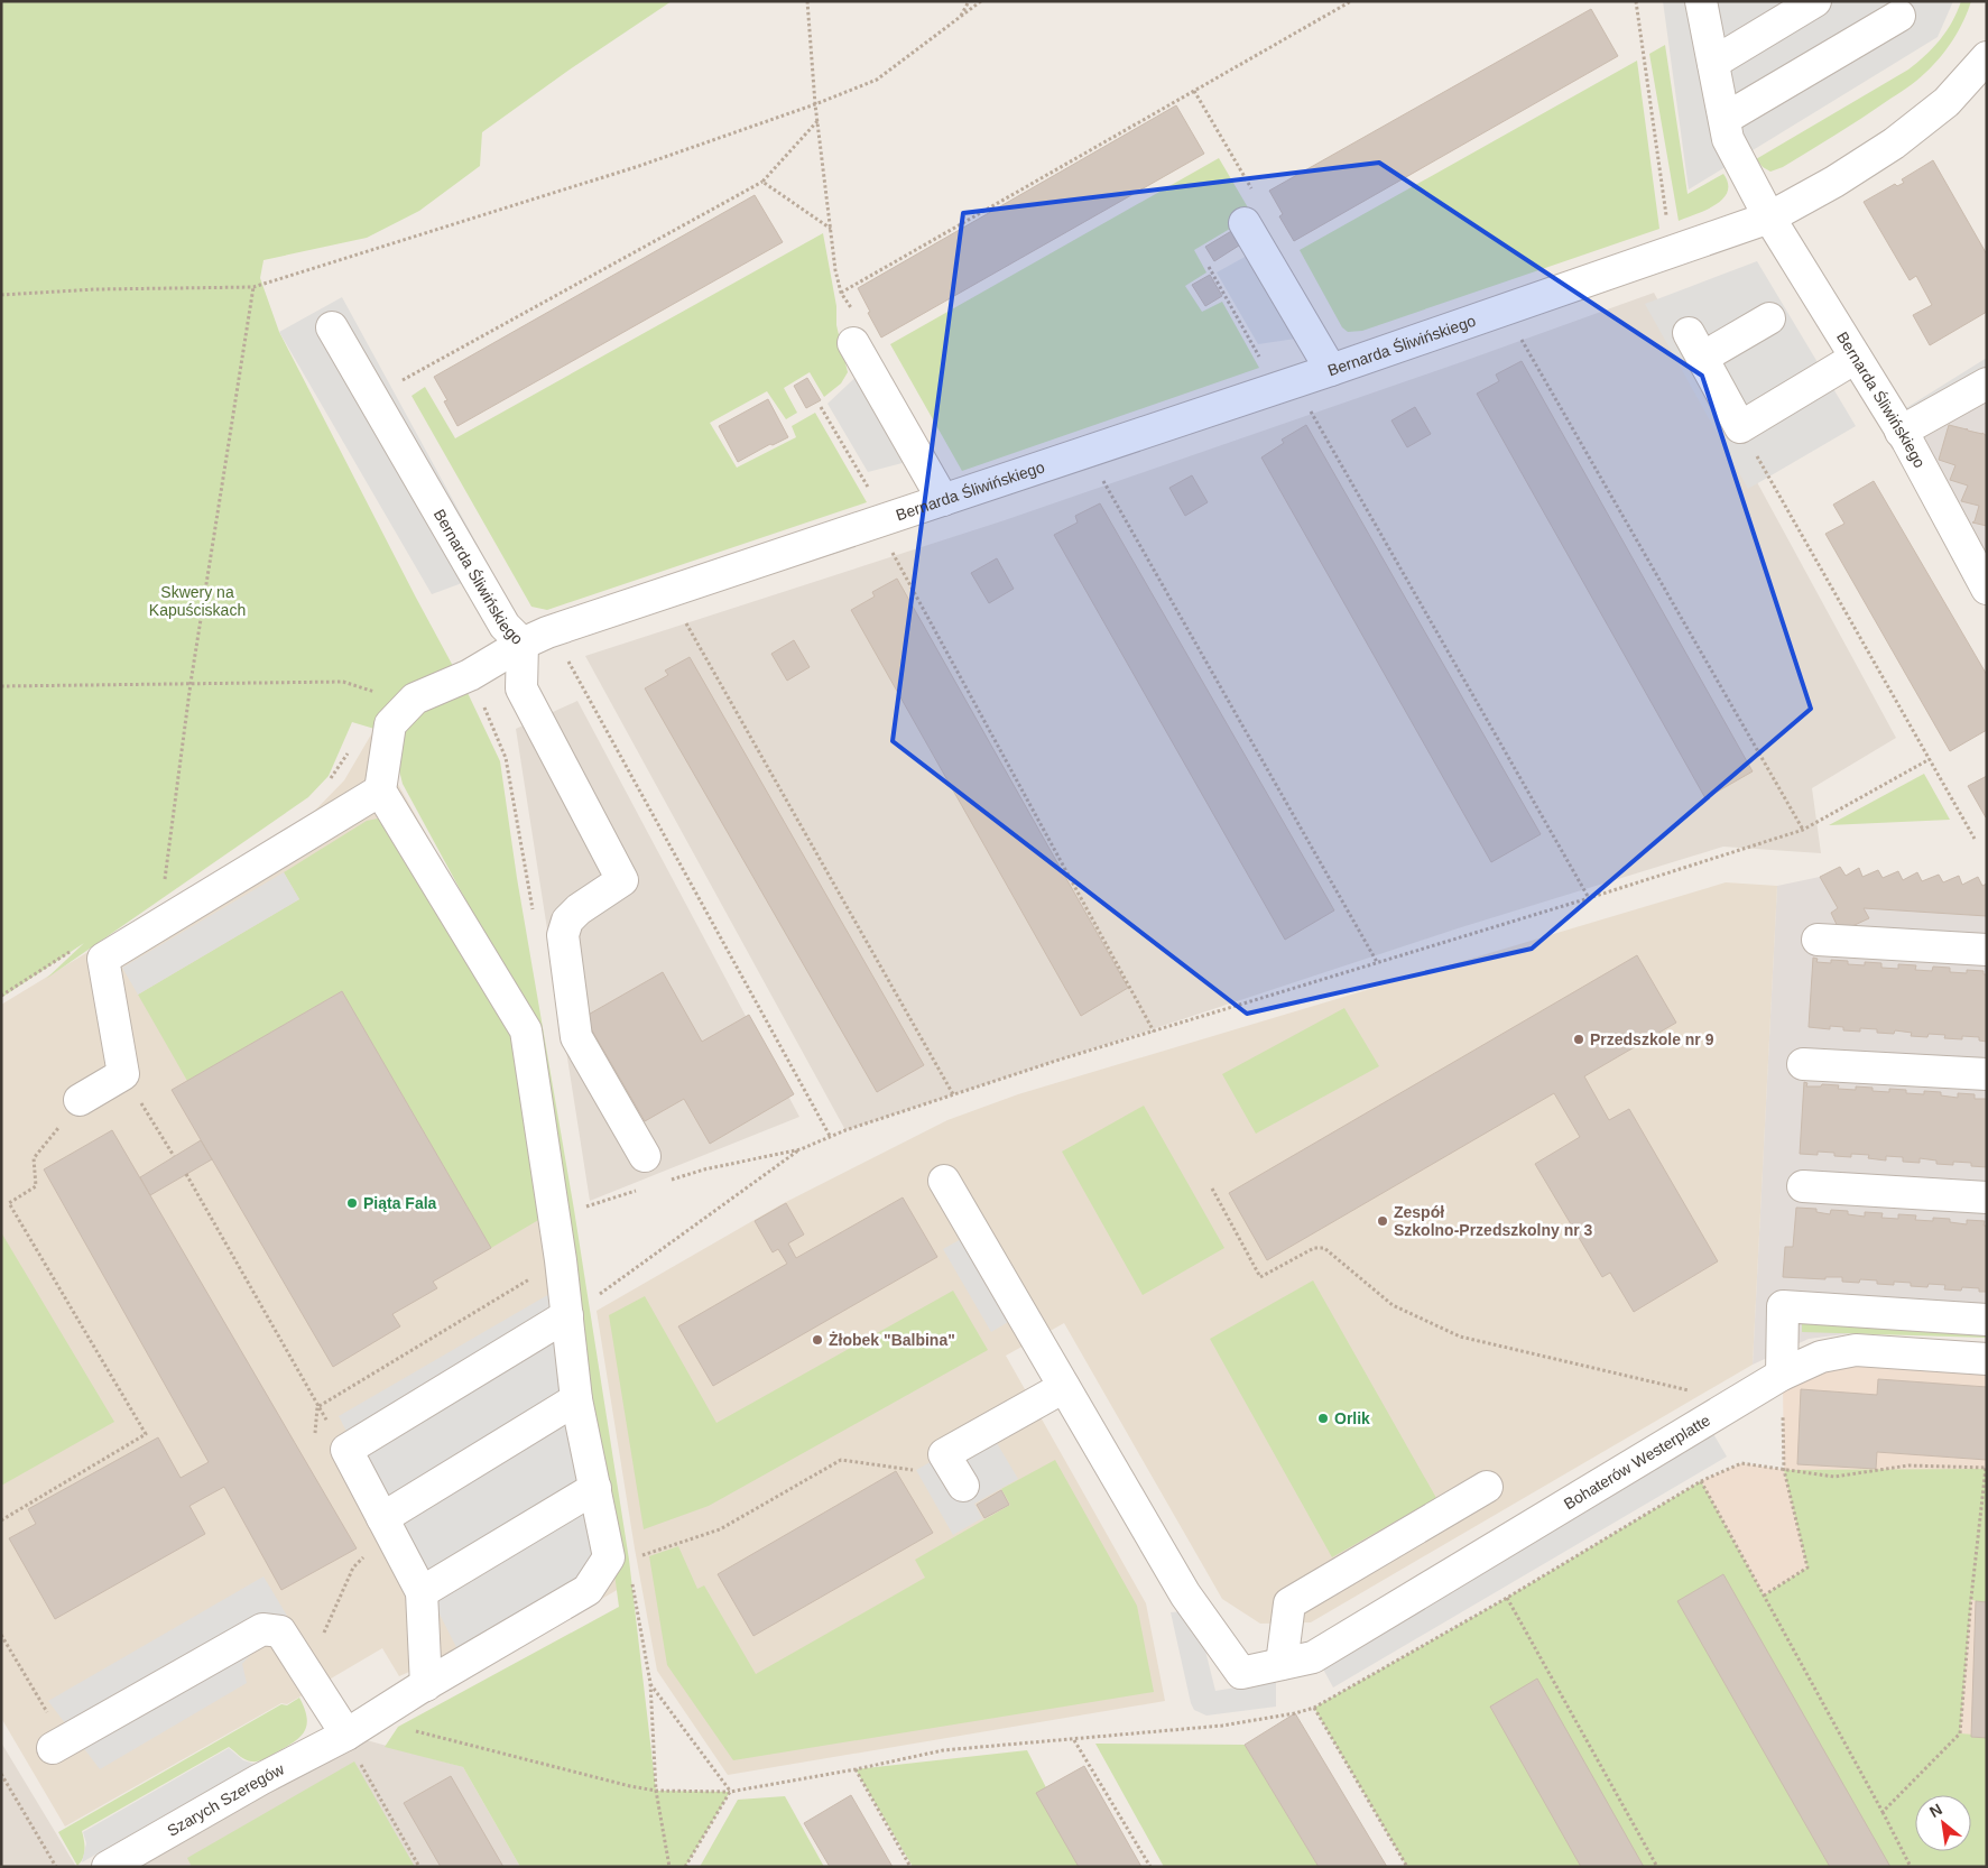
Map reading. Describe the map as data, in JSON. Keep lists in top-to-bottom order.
{
  "streets": {
    "street": ["Bernarda Śliwińskiego", "Bohaterów Westerplatte", "Szarych Szeregów"]
  },
  "parks": ["Skwery na Kapuściskach"],
  "places": [
    "Przedszkole nr 9",
    "Piąta Fala",
    "Zespół Szkolno-Przedszkolny nr 3",
    "Żłobek \"Balbina\"",
    "Orlik"
  ],
  "north": "top left"
}
